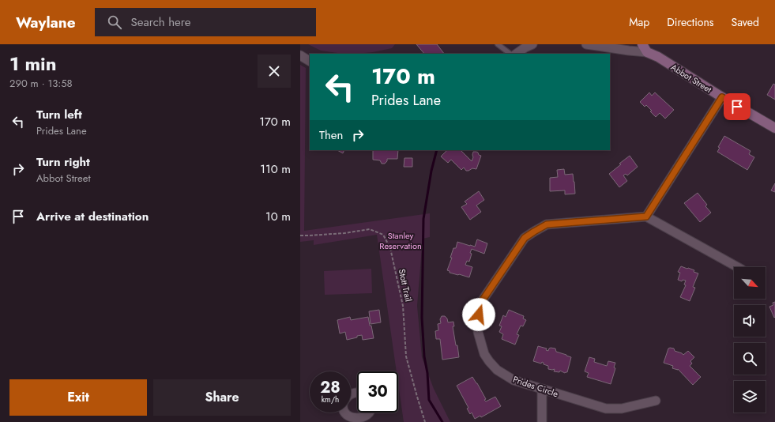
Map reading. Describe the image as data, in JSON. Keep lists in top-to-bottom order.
{
  "streets": {
    "street": ["Abbot Street", "Prides Circle"],
    "path": ["Stott Trail"]
  },
  "parks": ["Stanley Reservation"],
  "north": "bottom right",
  "page": {
    "header": "Waylane",
    "search": "Search here",
    "nav": ["Map", "Directions", "Saved"],
    "heading": ["1 min", "290 m · 13:58"],
    "turn": ["170 m", "Prides Lane"],
    "list": [
      {
        "name": "Turn left",
        "note": "Prides Lane",
        "value": "170 m"
      },
      {
        "name": "Turn right",
        "note": "Abbot Street",
        "value": "110 m"
      },
      {
        "name": "Arrive at destination",
        "value": "10 m"
      }
    ],
    "then": "Then",
    "speed": "28 km/h",
    "limit": "30",
    "buttons": ["Exit", "Share"]
  }
}
